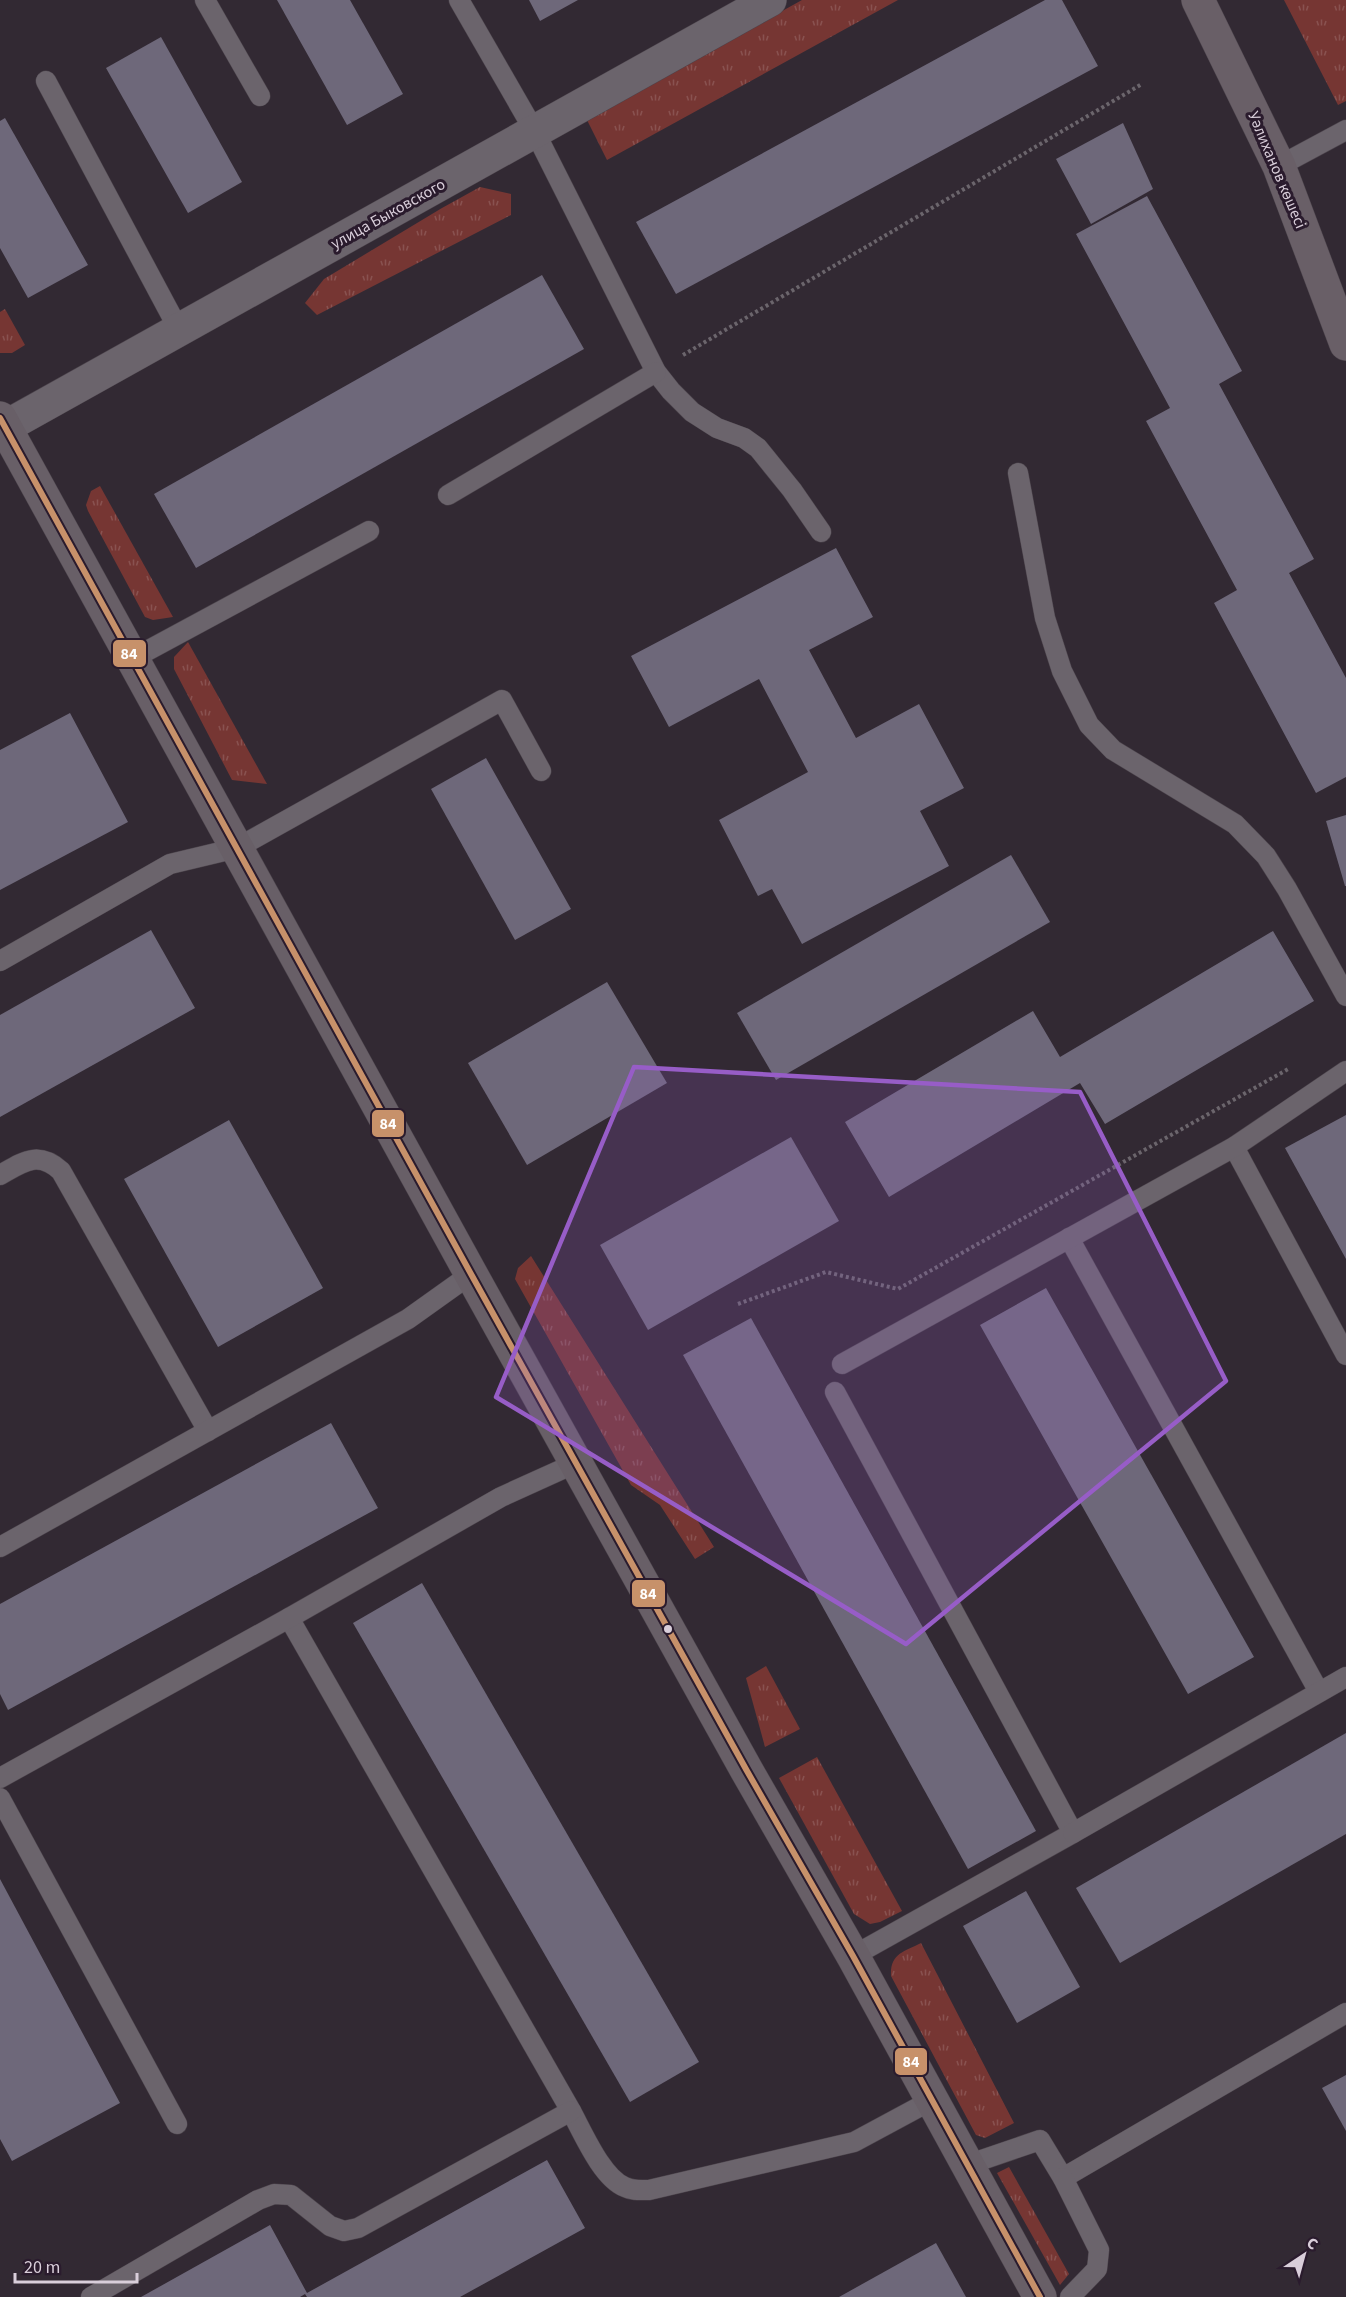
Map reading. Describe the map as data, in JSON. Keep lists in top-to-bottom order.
{
  "streets": {
    "highway": ["Уәлиханов көшесі"],
    "street": ["улица Быковского"]
  },
  "lines": ["transit line 84"],
  "scale_bar": "20 m",
  "north": "top right"
}
